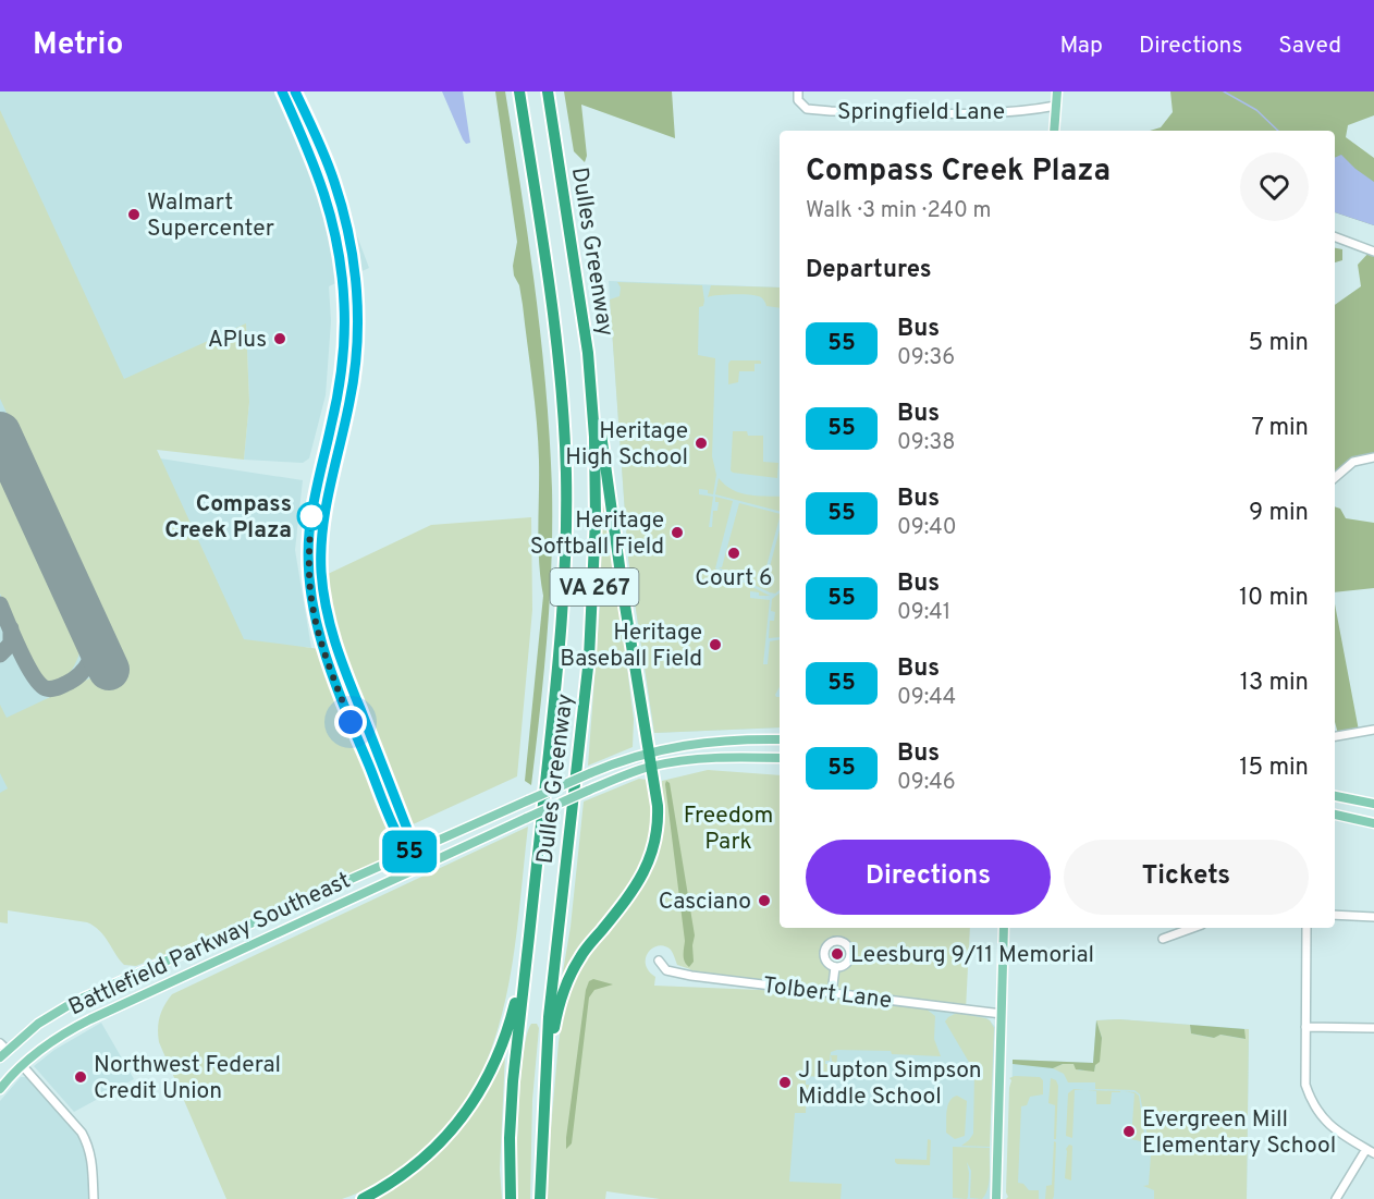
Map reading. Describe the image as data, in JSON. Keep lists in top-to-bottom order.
{
  "streets": {
    "highway": ["Dulles Greenway", "VA 267"],
    "main road": ["Battlefield Parkway Southeast"],
    "street": ["Springfield Lane", "Tolbert Lane"]
  },
  "parks": ["Freedom Park"],
  "places": [
    "Walmart Supercenter",
    "APlus",
    "Heritage High School",
    "Compass Creek Plaza",
    "Heritage Softball Field",
    "Court 6",
    "Heritage Baseball Field",
    "Casciano",
    "Leesburg 9/11 Memorial",
    "Northwest Federal Credit Union",
    "J Lupton Simpson Middle School",
    "Evergreen Mill Elementary School"
  ],
  "lines": ["bus line 55"],
  "page": {
    "header": "Metrio",
    "nav": ["Map", "Directions", "Saved"],
    "on_map": "55",
    "heading": [
      ["Compass Creek Plaza", "Walk · 3 min · 240 m"],
      "Departures"
    ],
    "list": [
      {
        "mark": "55",
        "name": "Bus",
        "note": "09:36",
        "value": "5 min"
      },
      {
        "mark": "55",
        "name": "Bus",
        "note": "09:38",
        "value": "7 min"
      },
      {
        "mark": "55",
        "name": "Bus",
        "note": "09:40",
        "value": "9 min"
      },
      {
        "mark": "55",
        "name": "Bus",
        "note": "09:41",
        "value": "10 min"
      },
      {
        "mark": "55",
        "name": "Bus",
        "note": "09:44",
        "value": "13 min"
      },
      {
        "mark": "55",
        "name": "Bus",
        "note": "09:46",
        "value": "15 min"
      }
    ],
    "buttons": ["Directions", "Tickets"]
  }
}
